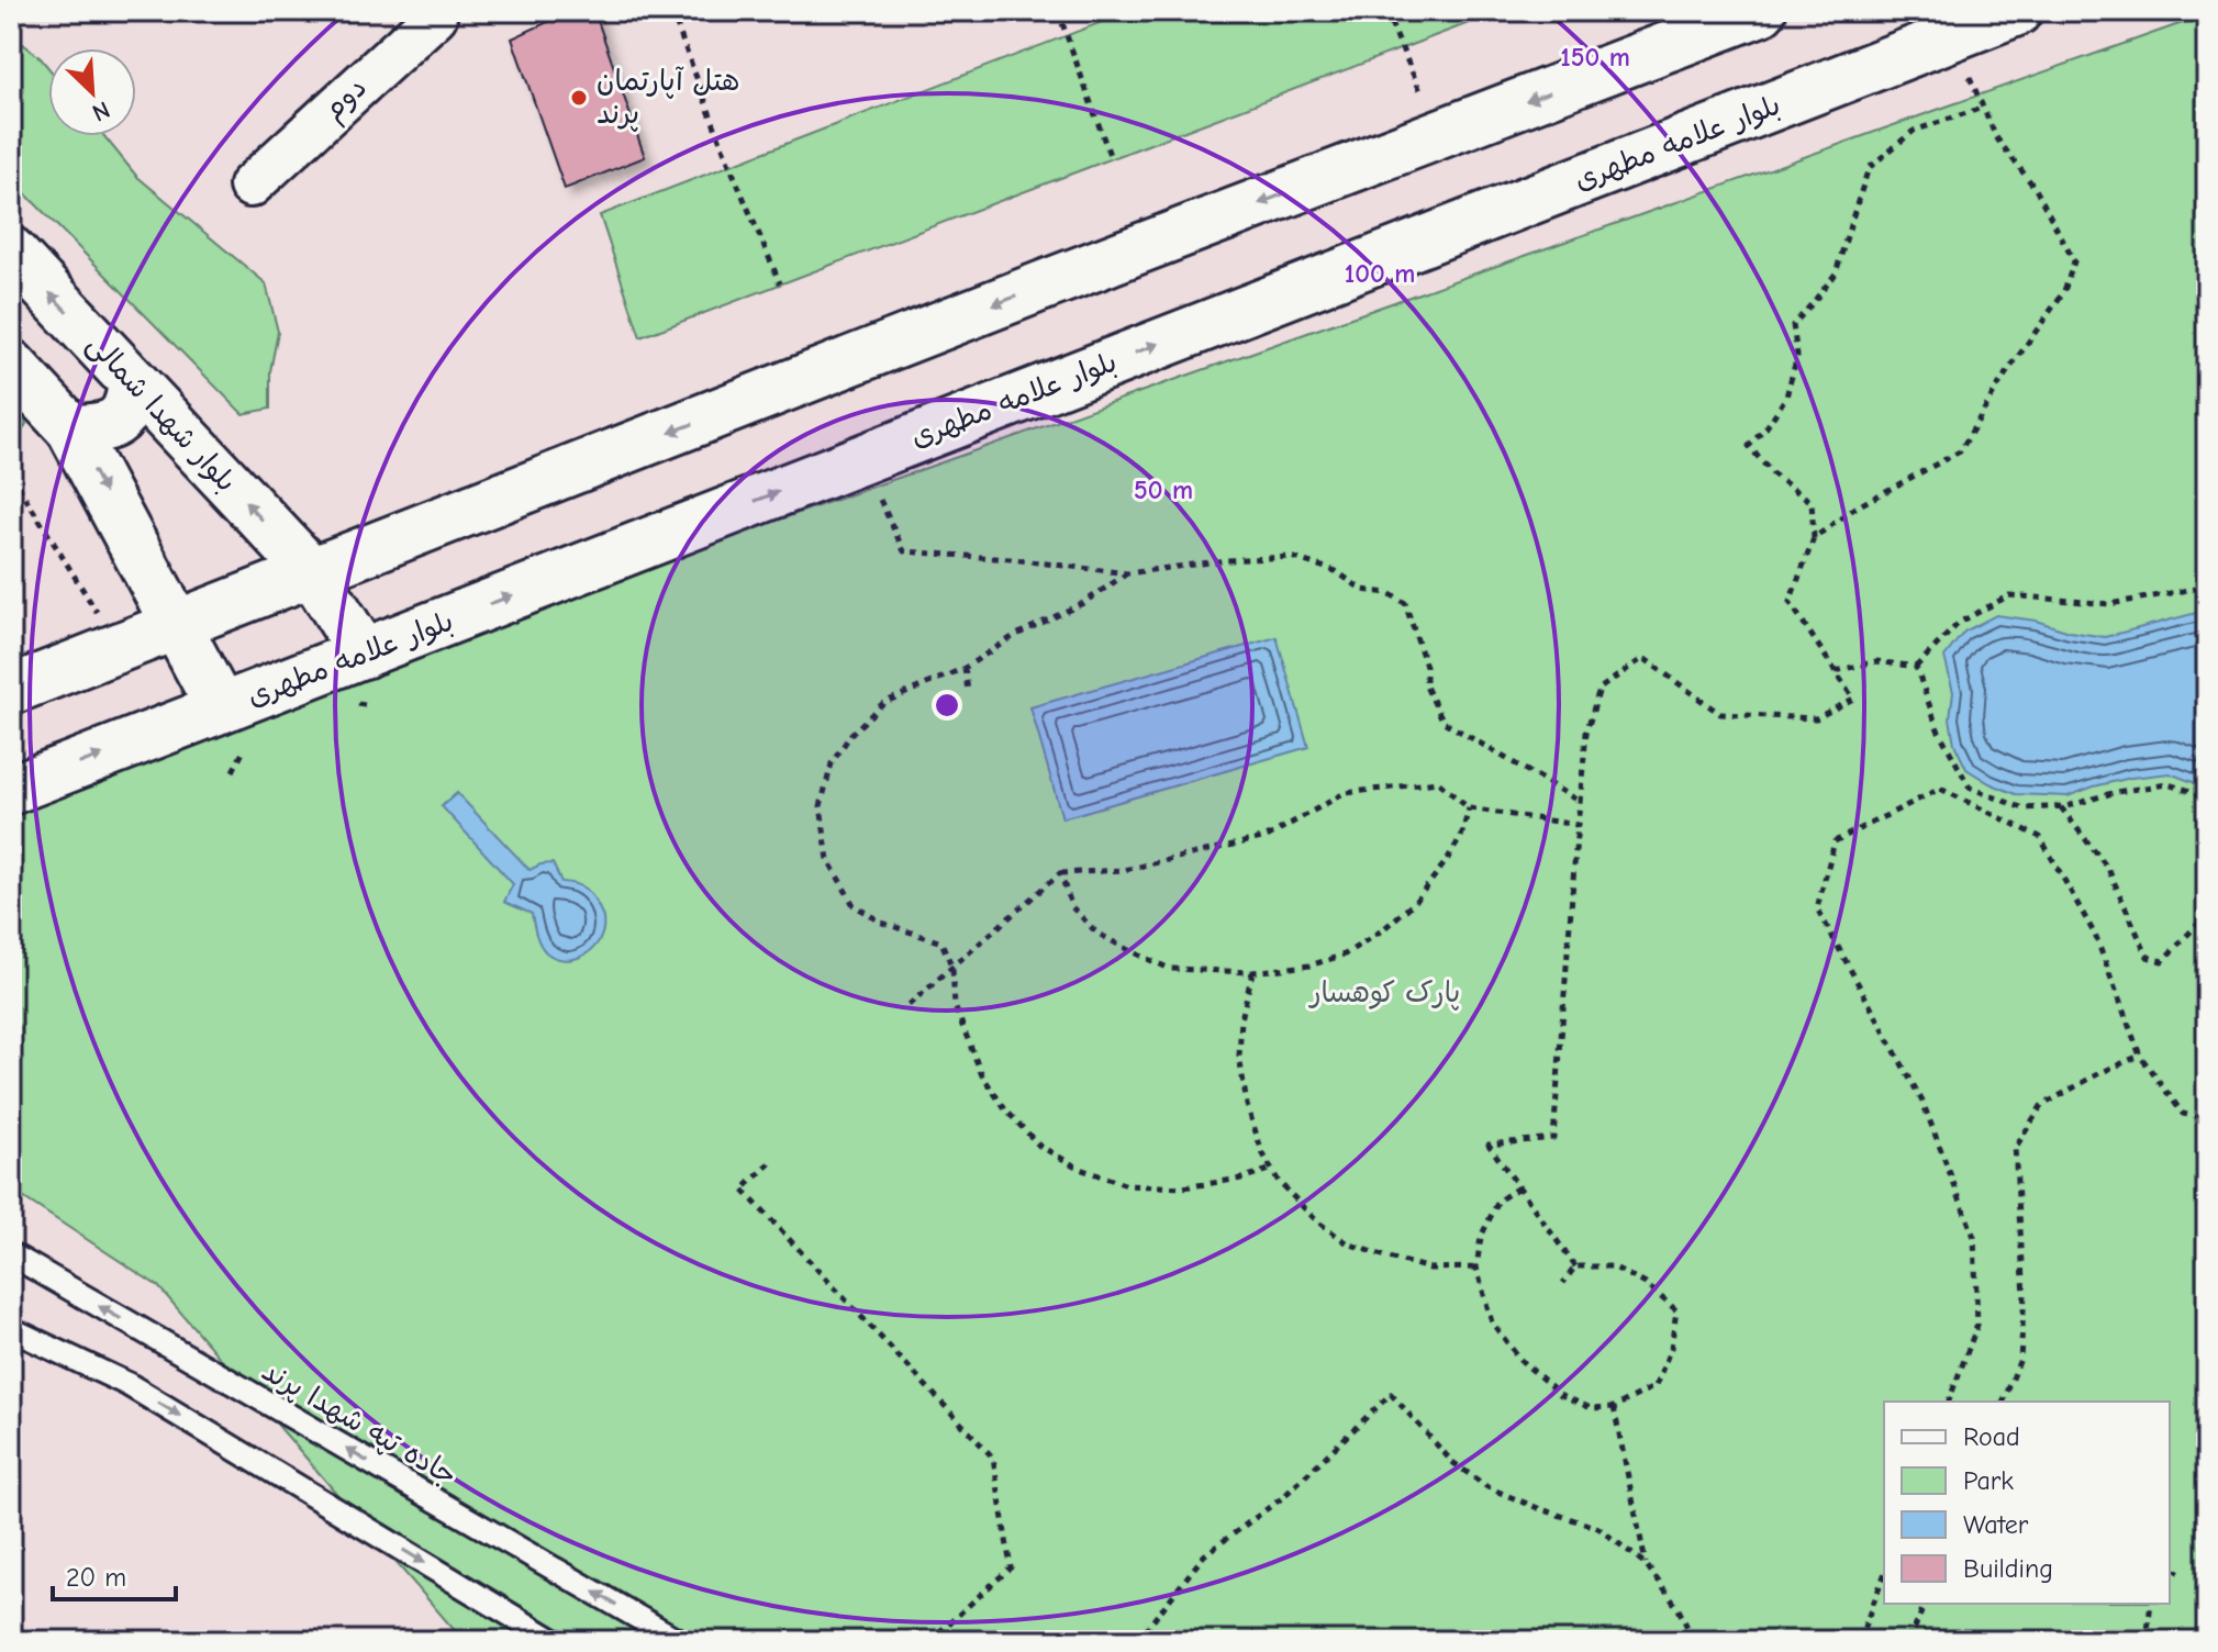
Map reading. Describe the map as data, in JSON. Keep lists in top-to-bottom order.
{
  "streets": {
    "main road": ["بلوار علامه مطهری", "بلوار شهدا شمالی"],
    "street": ["دوم"],
    "lane": ["جاده تپه شهدا پرند"]
  },
  "crossings": [
    ["بلوار علامه مطهری", "بلوار شهدا شمالی"]
  ],
  "parks": ["پارک کوهسار"],
  "places": ["هتل آپارتمان پرند"],
  "legend": [
    "Road",
    "Park",
    "Water",
    "Building"
  ],
  "scale_bar": "20 m",
  "north": "bottom right",
  "rings": ["150 m", "100 m", "50 m"]
}
